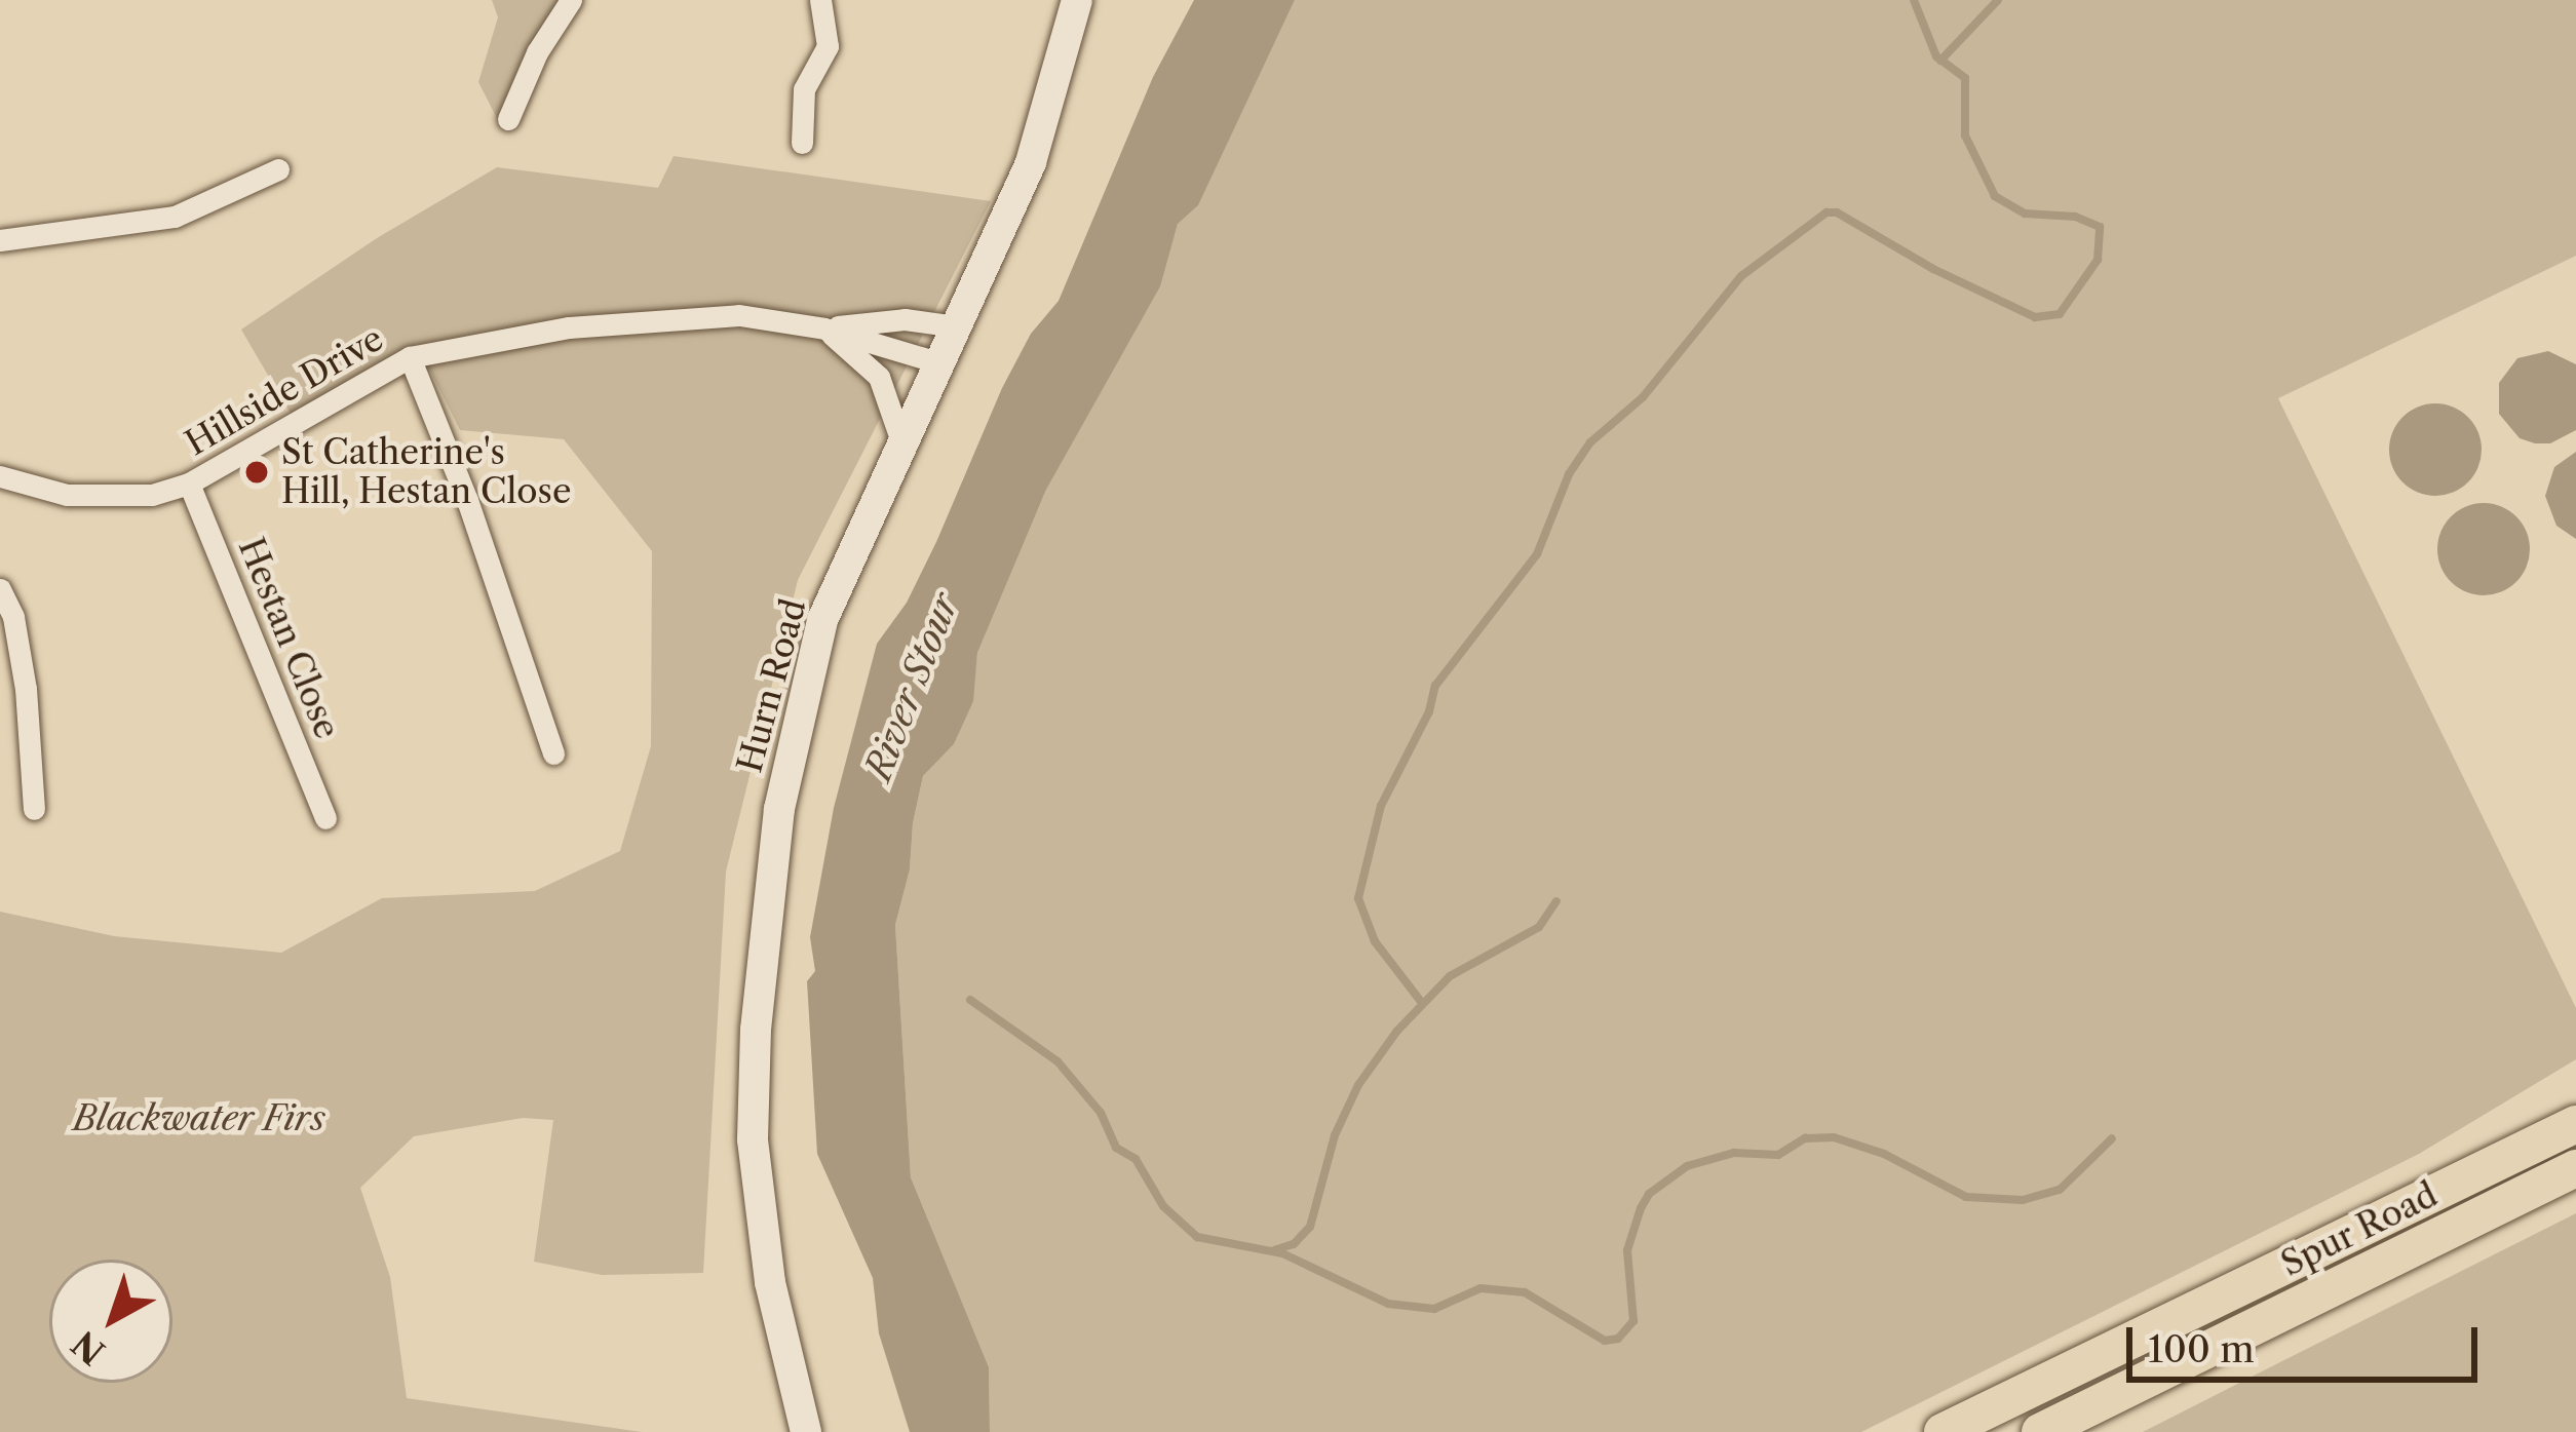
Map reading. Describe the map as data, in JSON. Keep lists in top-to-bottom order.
{
  "streets": {
    "highway": ["Spur Road"],
    "main road": ["Hurn Road"],
    "street": ["Hillside Drive", "Hestan Close"]
  },
  "crossings": [
    ["Hillside Drive", "Hestan Close"],
    ["Hillside Drive", "Hurn Road"]
  ],
  "water": ["River Stour"],
  "parks": ["Blackwater Firs"],
  "places": ["St Catherine's Hill, Hestan Close"],
  "scale_bar": "100 m",
  "north": "bottom left"
}
